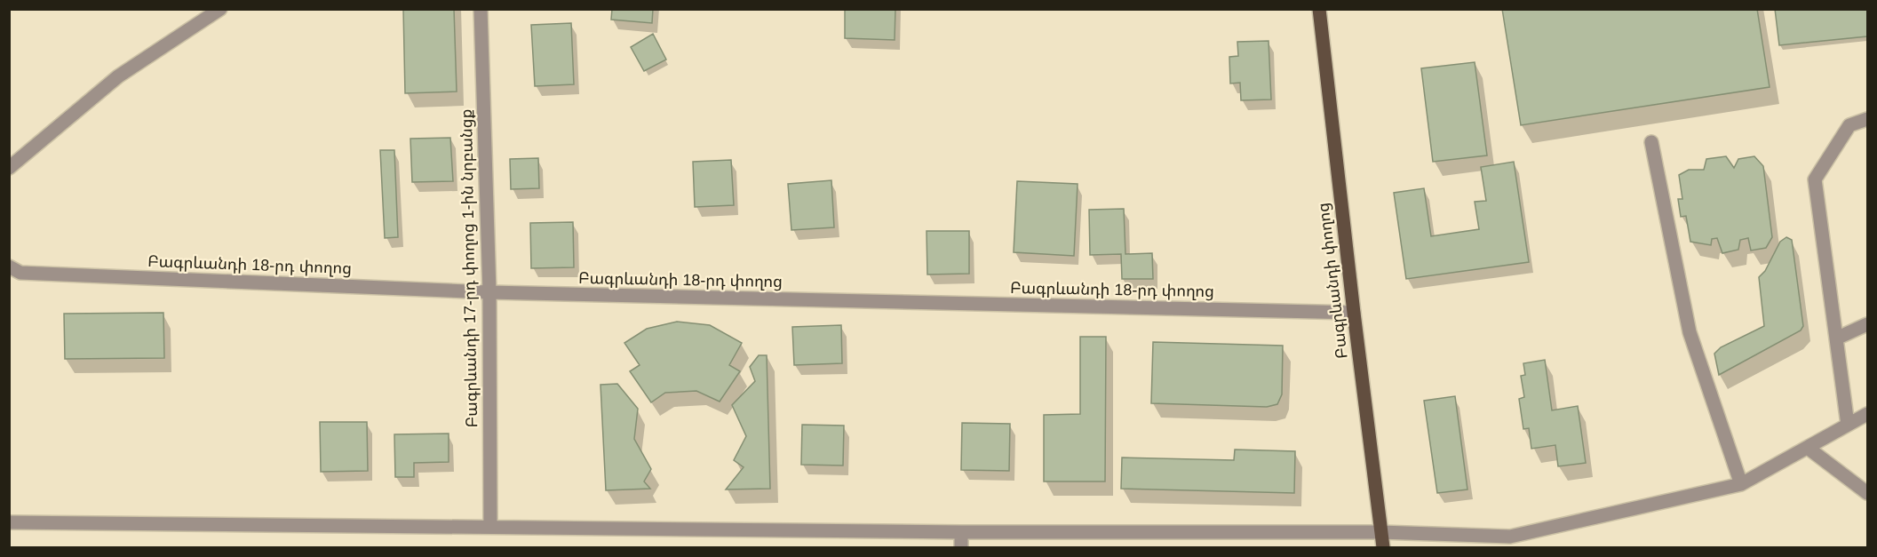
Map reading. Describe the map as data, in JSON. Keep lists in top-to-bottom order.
{
  "streets": {
    "main road": ["Բագրևանդի փողոց"],
    "street": ["Բագրևանդի 18-րդ փողոց", "Բագրևանդի 17-րդ փողոց 1-ին նրբանցք"]
  },
  "crossings": [
    ["Բագրևանդի 18-րդ փողոց", "Բագրևանդի 17-րդ փողոց 1-ին նրբանցք"],
    ["Բագրևանդի 18-րդ փողոց", "Բագրևանդի փողոց"]
  ]
}
